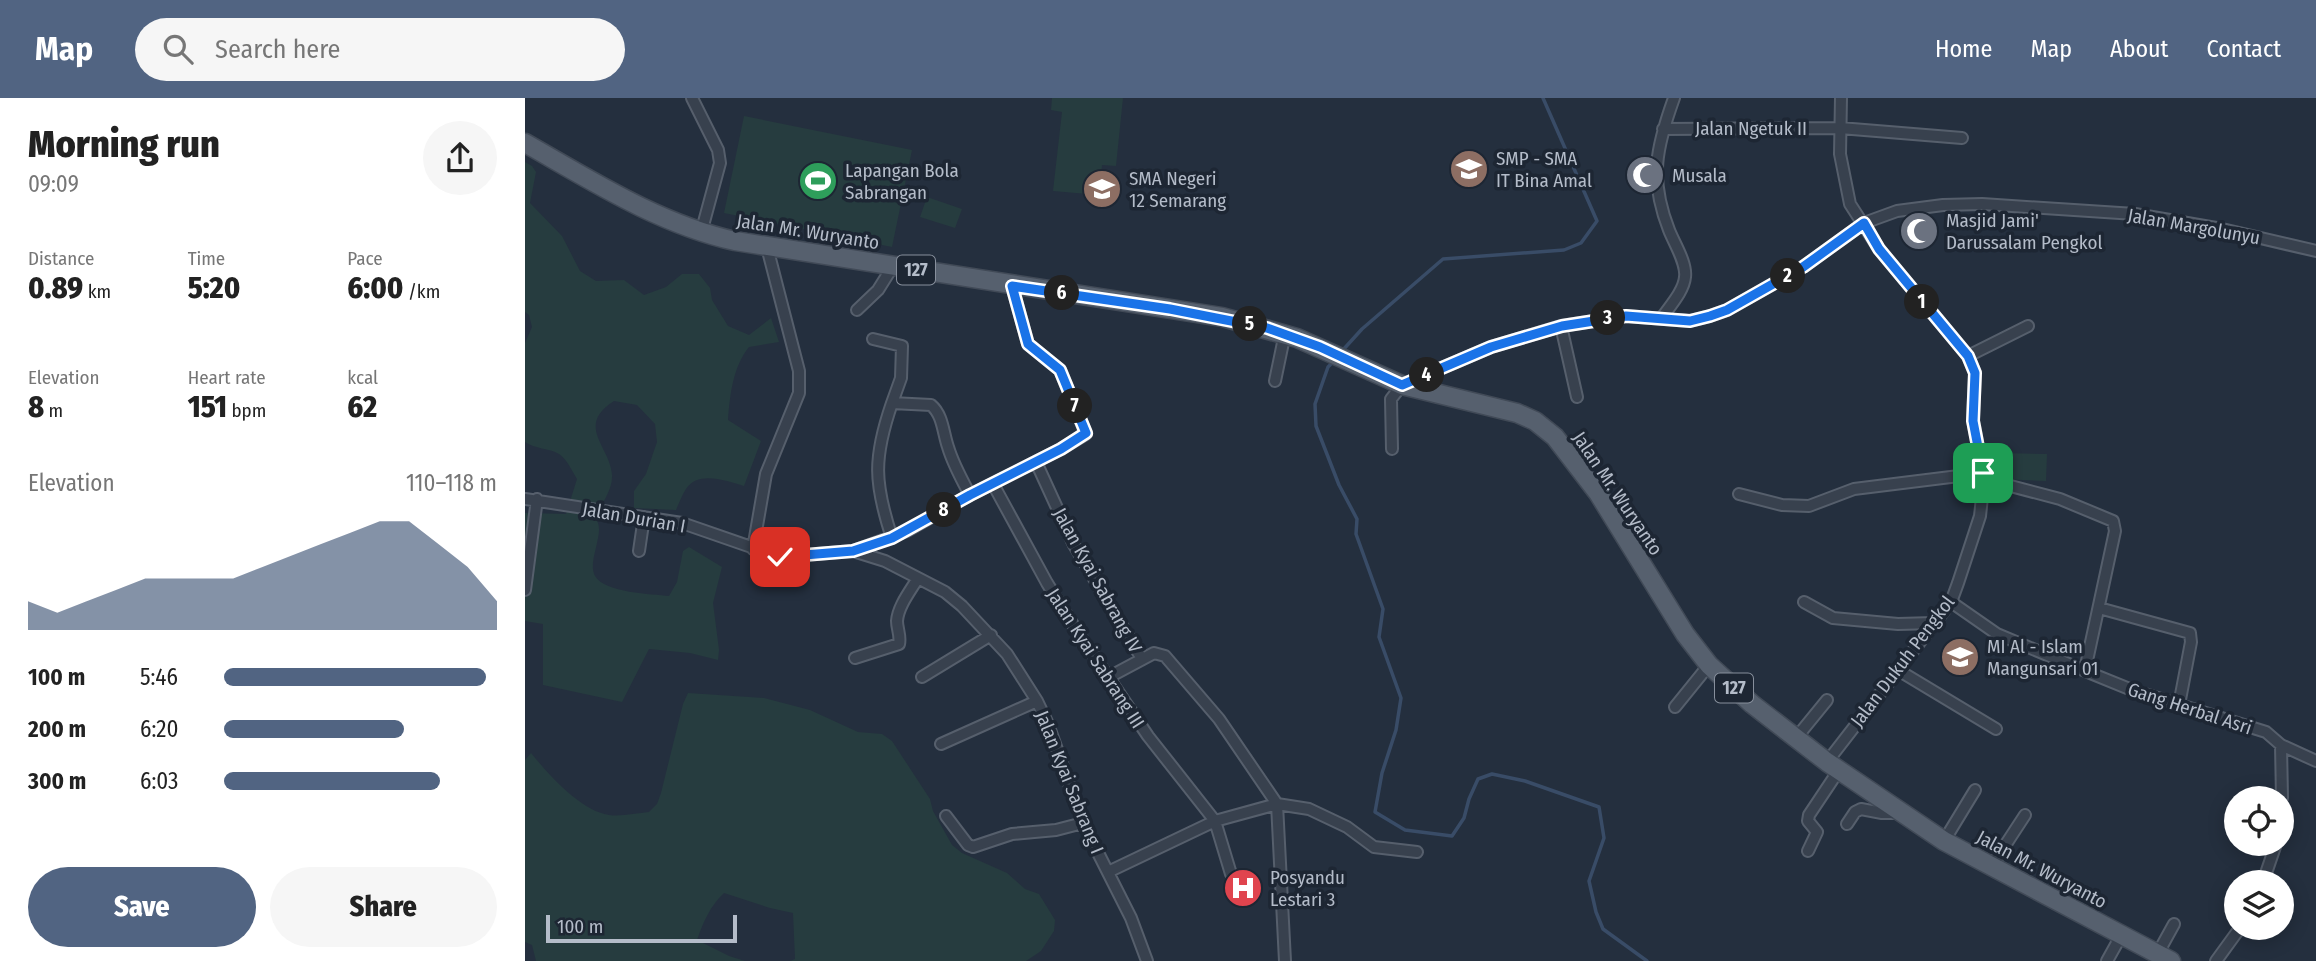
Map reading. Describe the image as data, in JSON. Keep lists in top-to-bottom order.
{
  "streets": {
    "main road": ["Jalan Mr. Wuryanto", "127"],
    "street": [
      "Jalan Ngetuk II",
      "Jalan Margolunyu",
      "Jalan Durian I",
      "Jalan Kyai Sabrang IV",
      "Jalan Kyai Sabrang III",
      "Jalan Dukuh Pengkol",
      "Gang Herbal Asri",
      "Jalan Kyai Sabrang I"
    ]
  },
  "crossings": [
    ["Jalan Ngetuk II", "Jalan Dukuh Pengkol"],
    ["Jalan Margolunyu", "Jalan Mr. Wuryanto"],
    ["Jalan Margolunyu", "Jalan Dukuh Pengkol"],
    ["Jalan Mr. Wuryanto", "Jalan Dukuh Pengkol"],
    ["Jalan Durian I", "Jalan Kyai Sabrang I"],
    ["Jalan Kyai Sabrang IV", "Jalan Kyai Sabrang III"],
    ["Jalan Dukuh Pengkol", "Gang Herbal Asri"]
  ],
  "places": {
    "school or university": ["SMP - SMA IT Bina Amal", "SMA Negeri 12 Semarang", "MI Al - Islam Mangunsari 01"],
    "mosque": ["Musala", "Masjid Jami' Darussalam Pengkol"],
    "sports": ["Lapangan Bola Sabrangan"],
    "hospital": ["Posyandu Lestari 3"]
  },
  "scale_bar": "100 m",
  "page": {
    "header": "Map",
    "search": "Search here",
    "nav": [
      "Home",
      "Map",
      "About",
      "Contact"
    ],
    "heading": ["Morning run", "09:09"],
    "stats": [
      ["Distance", "0.89 km"],
      ["Time", "5:20"],
      ["Pace", "6:00 /km"],
      ["Elevation", "8 m"],
      ["Heart rate", "151 bpm"],
      ["kcal", "62"]
    ],
    "pins": [
      "2",
      "6",
      "1",
      "3",
      "5",
      "4",
      "7",
      "8"
    ],
    "chart": ["Elevation", "110–118 m"],
    "list": [
      {
        "name": "100 m",
        "note": "5:46"
      },
      {
        "name": "200 m",
        "note": "6:20"
      },
      {
        "name": "300 m",
        "note": "6:03"
      }
    ],
    "buttons": ["Save", "Share"],
    "scale": "100 m"
  }
}
